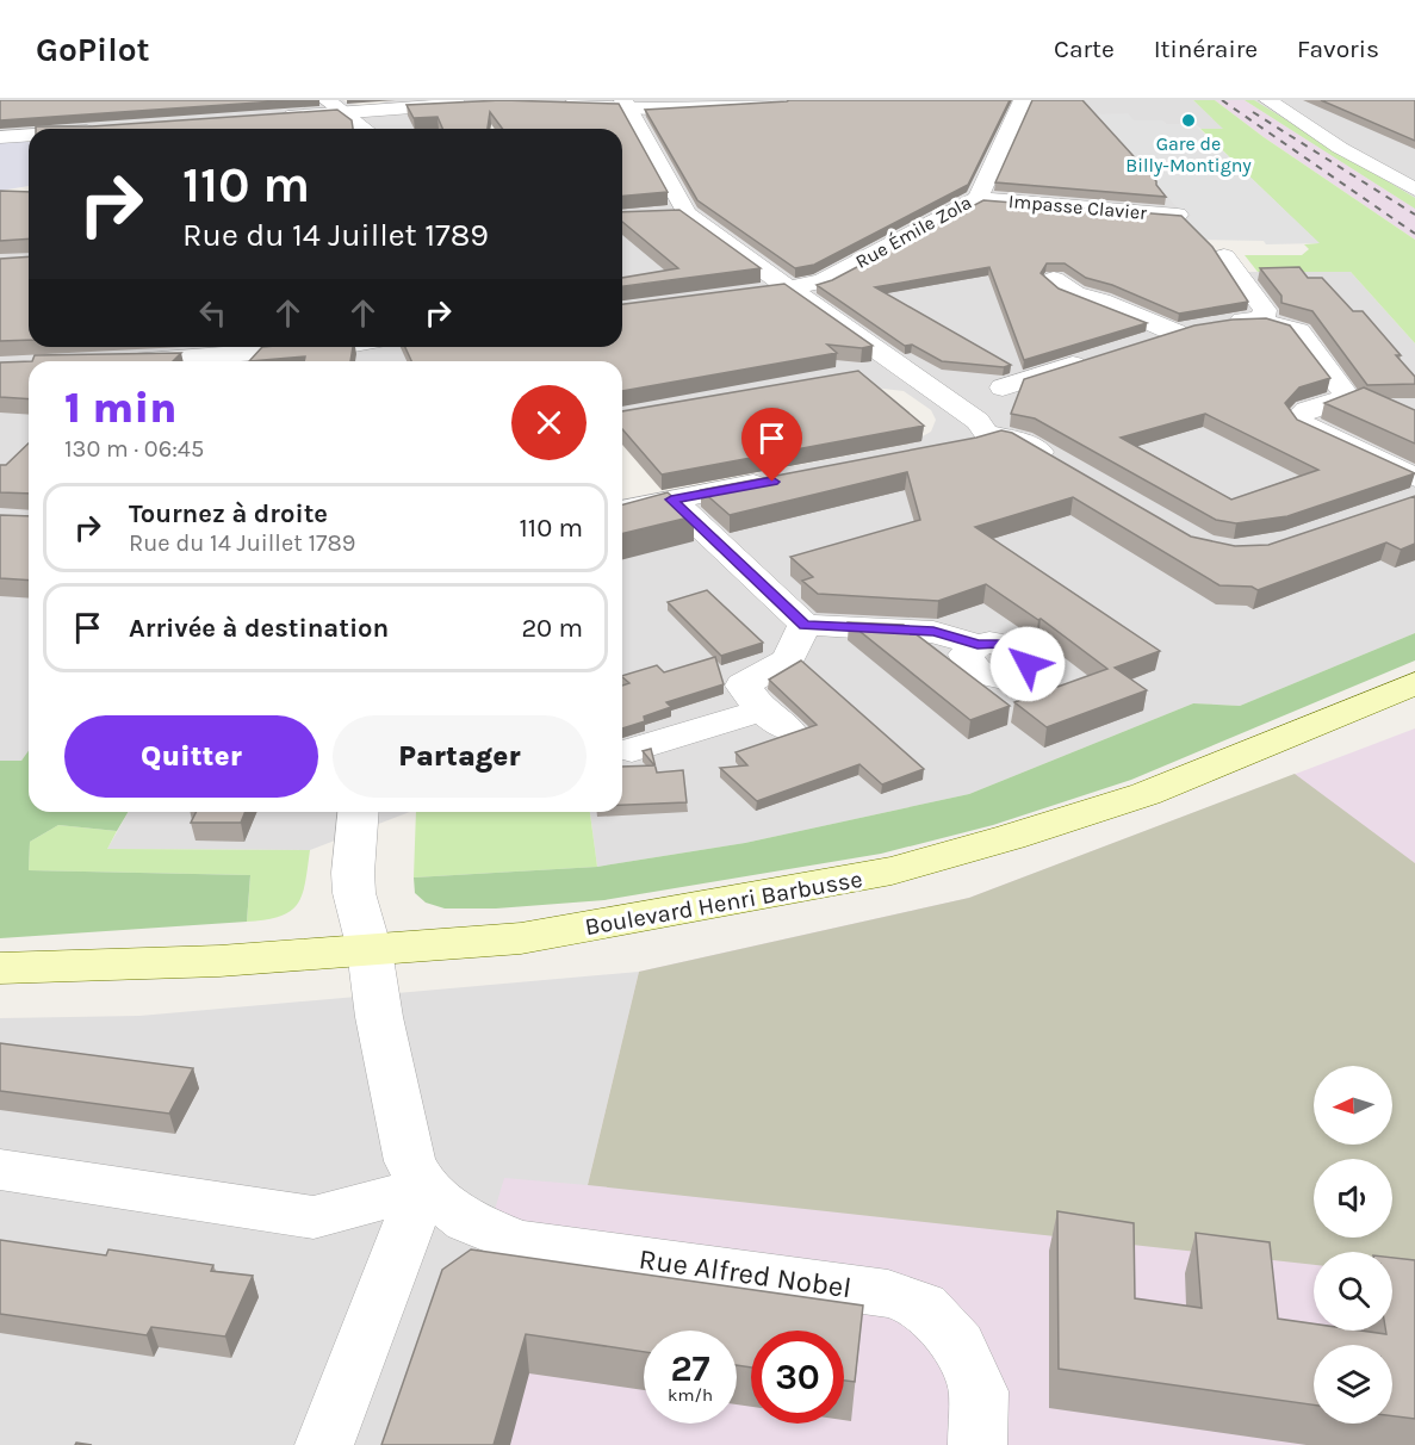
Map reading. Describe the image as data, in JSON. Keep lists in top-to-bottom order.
{
  "streets": {
    "main road": ["Boulevard Henri Barbusse"],
    "street": ["Impasse Clavier", "Rue Émile Zola", "Rue Alfred Nobel"]
  },
  "crossings": [
    ["Impasse Clavier", "Rue Émile Zola"]
  ],
  "places": ["Gare de Billy-Montigny"],
  "north": "left",
  "page": {
    "header": "GoPilot",
    "nav": ["Carte", "Itinéraire", "Favoris"],
    "turn": ["110 m", "Rue du 14 Juillet 1789"],
    "heading": ["1 min", "130 m · 06:45"],
    "list": [
      {
        "name": "Tournez à droite",
        "note": "Rue du 14 Juillet 1789",
        "value": "110 m"
      },
      {
        "name": "Arrivée à destination",
        "value": "20 m"
      }
    ],
    "buttons": ["Quitter", "Partager"],
    "speed": "27 km/h",
    "limit": "30"
  }
}
